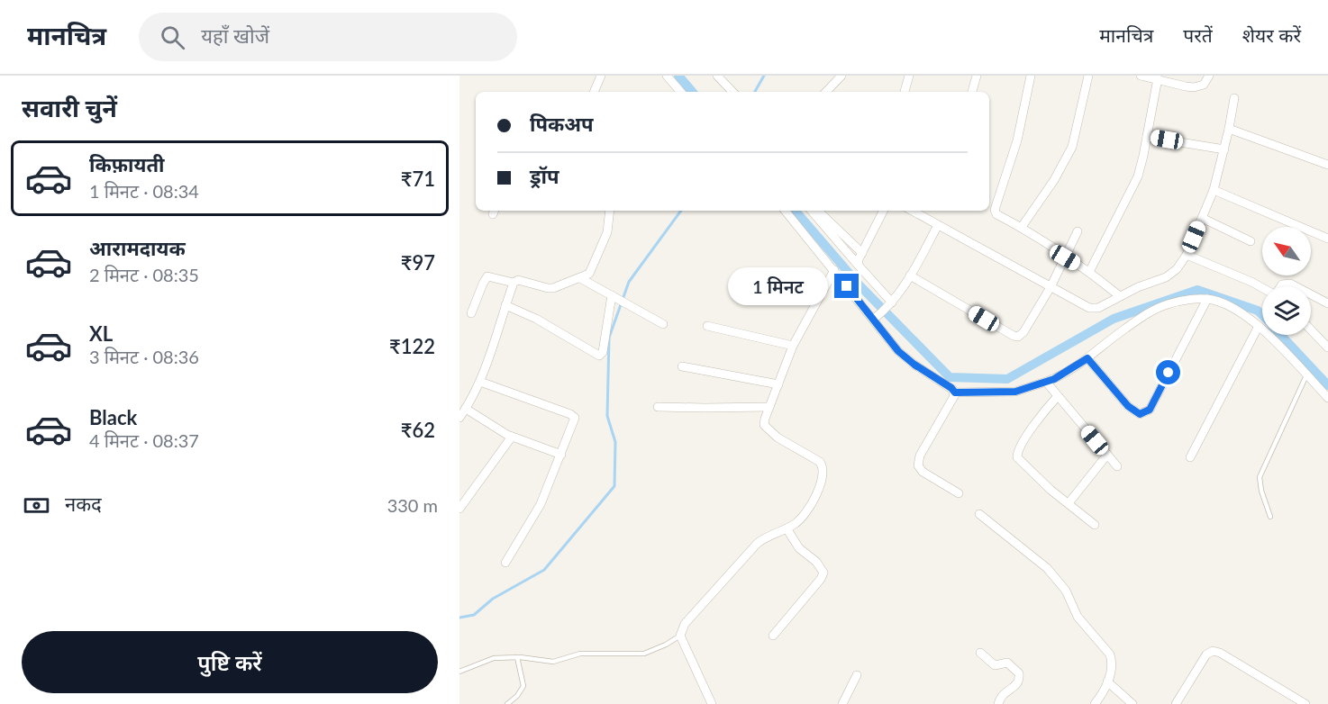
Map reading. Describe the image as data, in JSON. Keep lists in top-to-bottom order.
{
  "north": "top left",
  "page": {
    "header": "मानचित्र",
    "search": "यहाँ खोजें",
    "nav": ["मानचित्र", "परतें", "शेयर करें"],
    "heading": "सवारी चुनें",
    "banner": ["पिकअप", "ड्रॉप"],
    "list": [
      {
        "name": "किफ़ायती",
        "note": "1 मिनट · 08:34",
        "value": "₹71"
      },
      {
        "name": "आरामदायक",
        "note": "2 मिनट · 08:35",
        "value": "₹97"
      },
      {
        "name": "XL",
        "note": "3 मिनट · 08:36",
        "value": "₹122"
      },
      {
        "name": "Black",
        "note": "4 मिनट · 08:37",
        "value": "₹62"
      }
    ],
    "bubble": "1 मिनट",
    "pay": ["नकद", "330 m"],
    "buttons": "पुष्टि करें"
  }
}
